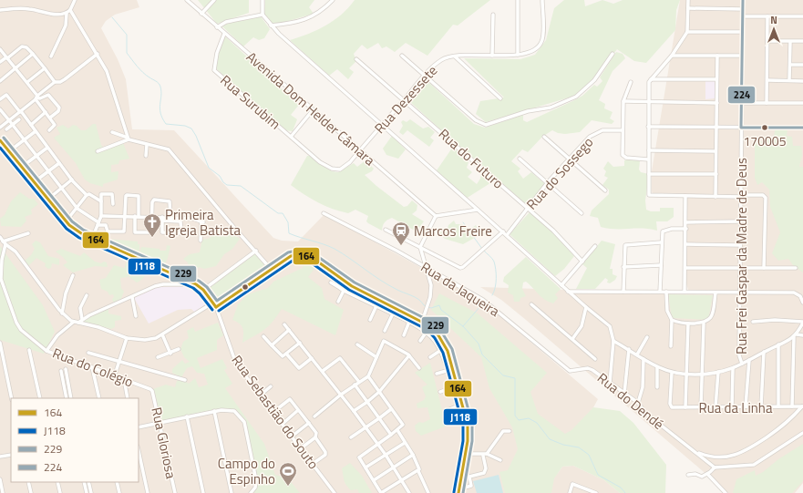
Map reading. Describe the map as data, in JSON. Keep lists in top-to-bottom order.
{
  "streets": {
    "street": [
      "Rua Dezessete",
      "Rua Surubim",
      "Avenida Dom Helder Câmara",
      "Rua do Futuro",
      "Rua do Sossego",
      "Rua Frei Gaspar da Madre de Deus",
      "Rua da Jaqueira",
      "Rua do Colégio",
      "Rua do Dendé",
      "Rua da Linha",
      "Rua Sebastião do Souto",
      "Rua Gloriosa"
    ]
  },
  "crossings": [
    ["Rua Dezessete", "Rua Surubim"],
    ["Rua Dezessete", "Avenida Dom Helder Câmara"],
    ["Rua Dezessete", "Rua do Futuro"],
    ["Rua Surubim", "Avenida Dom Helder Câmara"],
    ["Rua do Futuro", "Rua do Sossego"],
    ["Rua da Jaqueira", "Rua do Dendé"],
    ["Rua do Colégio", "Rua Gloriosa"]
  ],
  "places": {
    "other": ["170005"],
    "church": ["Primeira Igreja Batista"],
    "station": ["Marcos Freire"],
    "sports": ["Campo do Espinho"]
  },
  "lines": [
    "transit line 224",
    "transit line 229",
    "transit line 164",
    "transit line J118"
  ],
  "legend": [
    "164",
    "J118",
    "229",
    "224"
  ],
  "north": "top"
}
